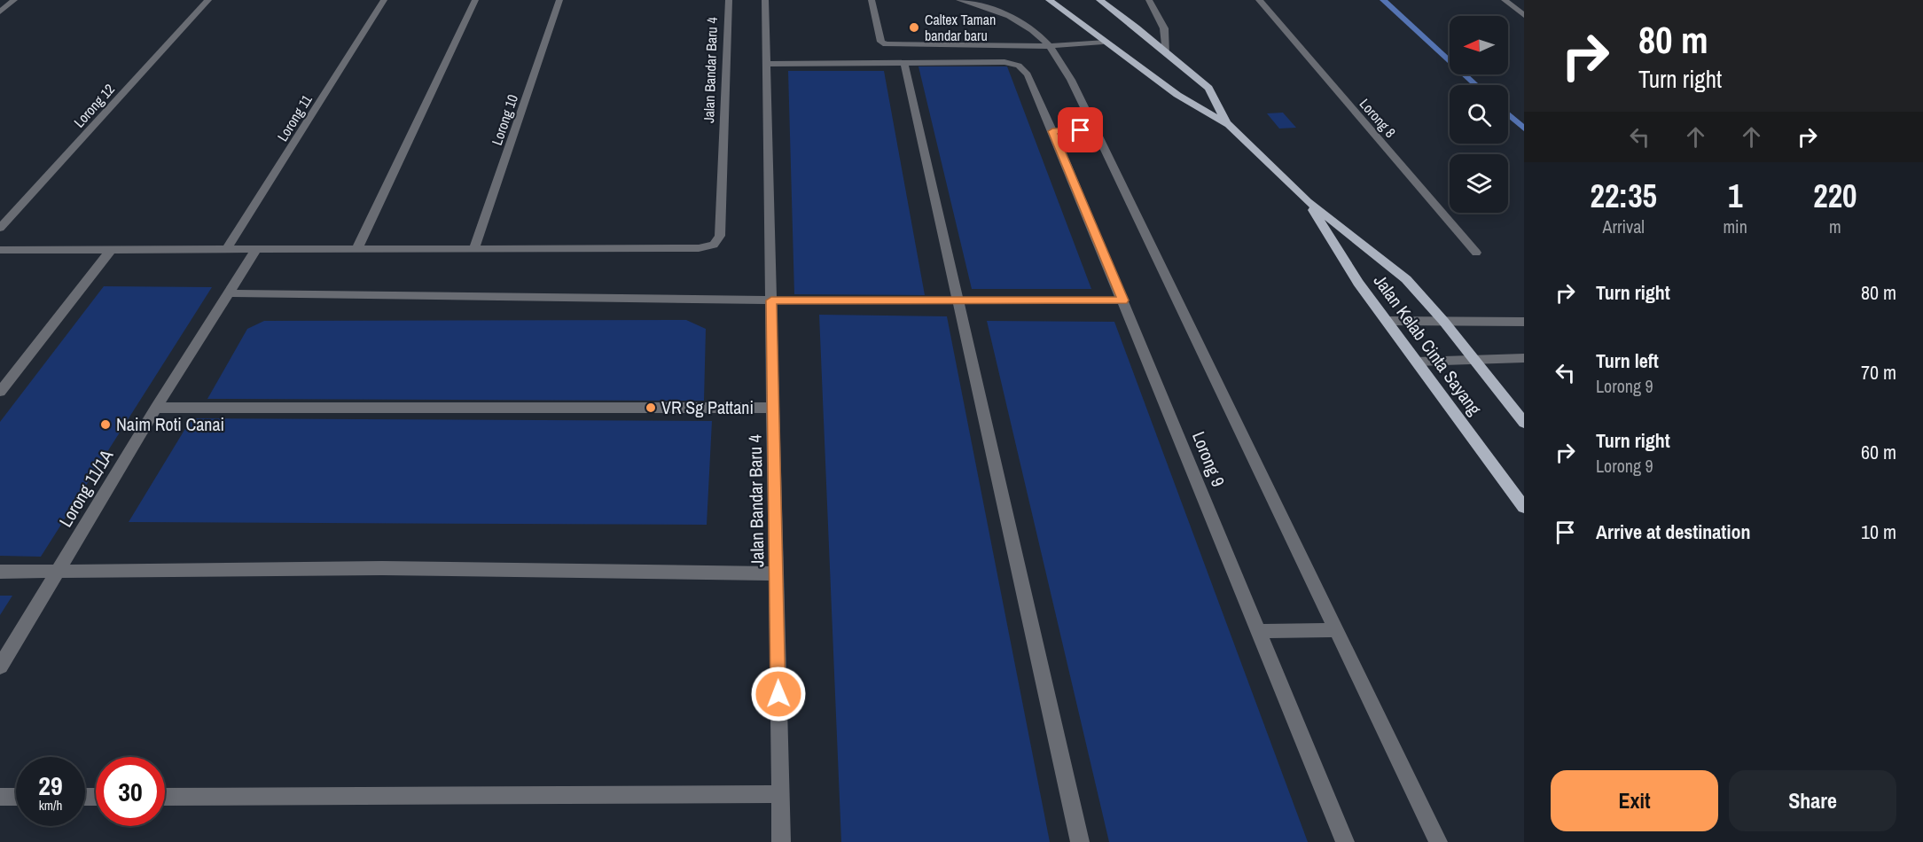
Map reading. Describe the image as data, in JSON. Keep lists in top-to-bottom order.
{
  "streets": {
    "main road": ["Jalan Kelab Cinta Sayang"],
    "street": [
      "Jalan Bandar Baru 4",
      "Lorong 12",
      "Lorong 11",
      "Lorong 8",
      "Lorong 10",
      "Lorong 9",
      "Lorong 11/1A"
    ]
  },
  "crossings": [
    ["Jalan Bandar Baru 4", "Lorong 10"]
  ],
  "places": ["Caltex Taman bandar baru", "VR Sg Pattani", "Naim Roti Canai"],
  "north": "left",
  "page": {
    "turn": ["80 m", "Turn right"],
    "eta": [
      "22:35",
      "Arrival",
      "1",
      "min",
      "220",
      "m"
    ],
    "list": [
      {
        "name": "Turn right",
        "value": "80 m"
      },
      {
        "name": "Turn left",
        "note": "Lorong 9",
        "value": "70 m"
      },
      {
        "name": "Turn right",
        "note": "Lorong 9",
        "value": "60 m"
      },
      {
        "name": "Arrive at destination",
        "value": "10 m"
      }
    ],
    "speed": "29 km/h",
    "limit": "30",
    "buttons": ["Exit", "Share"]
  }
}
